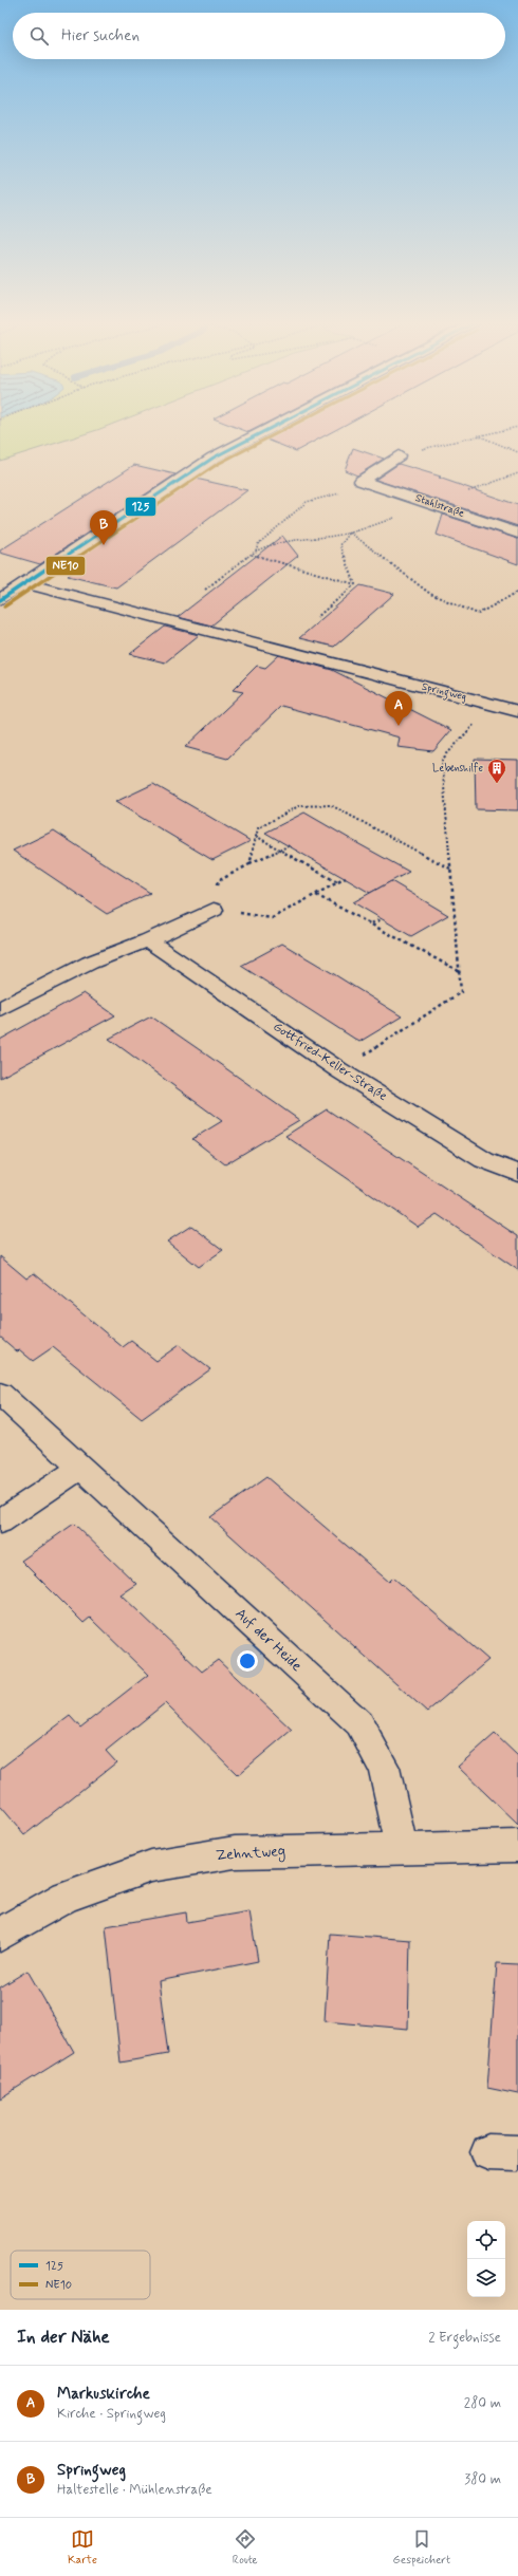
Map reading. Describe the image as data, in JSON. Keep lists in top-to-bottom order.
{
  "streets": {
    "street": [
      "Stahlstraße",
      "Springweg",
      "Gottfried-Keller-Straße",
      "Auf der Heide",
      "Zehntweg"
    ]
  },
  "crossings": [
    ["Auf der Heide", "Zehntweg"]
  ],
  "places": {
    "building": ["Lebenshilfe"]
  },
  "lines": ["transit line 125", "transit line NE10"],
  "legend": ["125", "NE10"],
  "page": {
    "search": "Hier suchen",
    "pins": ["B", "A"],
    "heading": ["In der Nähe", "2 Ergebnisse"],
    "list": [
      {
        "mark": "A",
        "name": "Markuskirche",
        "note": "Kirche · Springweg",
        "value": "280 m"
      },
      {
        "mark": "B",
        "name": "Springweg",
        "note": "Haltestelle · Mühlenstraße",
        "value": "380 m"
      }
    ],
    "nav": ["Karte", "Route", "Gespeichert"]
  }
}
